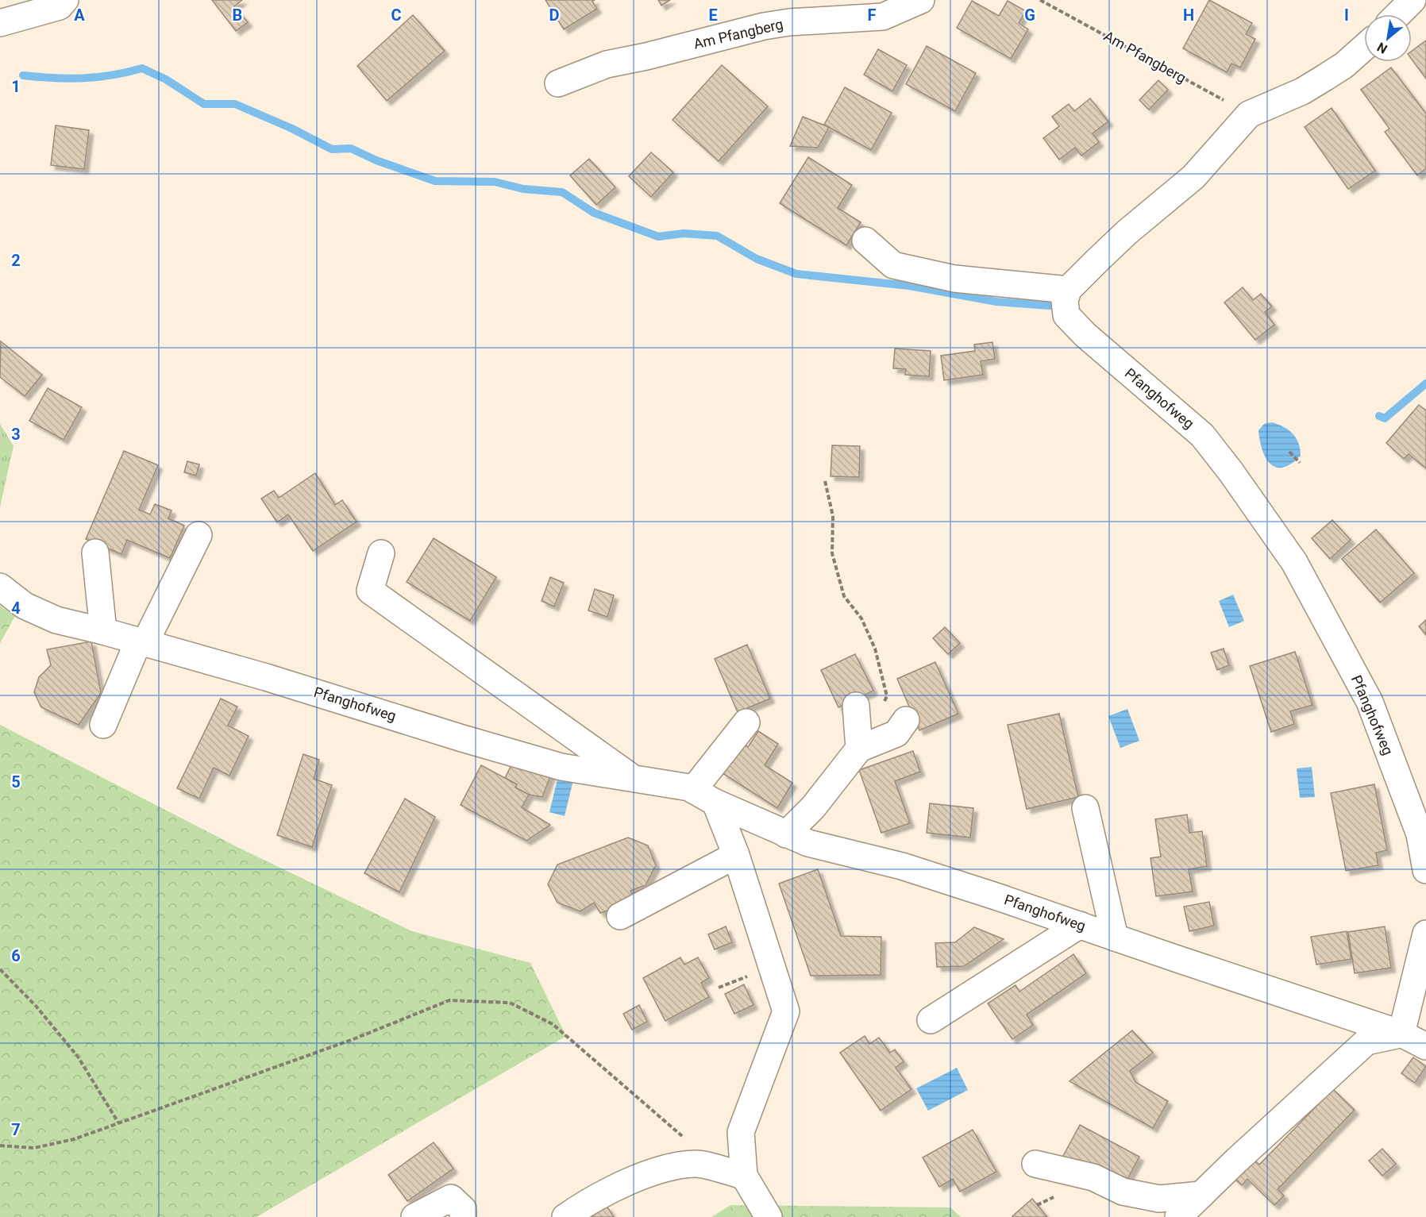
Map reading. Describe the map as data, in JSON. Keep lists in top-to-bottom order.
{
  "streets": {
    "street": ["Am Pfangberg", "Pfanghofweg"]
  },
  "north": "bottom left",
  "grid": {
    "columns": [
      "A",
      "B",
      "C",
      "D",
      "E",
      "F",
      "G",
      "H",
      "I"
    ],
    "rows": [
      "1",
      "2",
      "3",
      "4",
      "5",
      "6",
      "7"
    ]
  }
}
